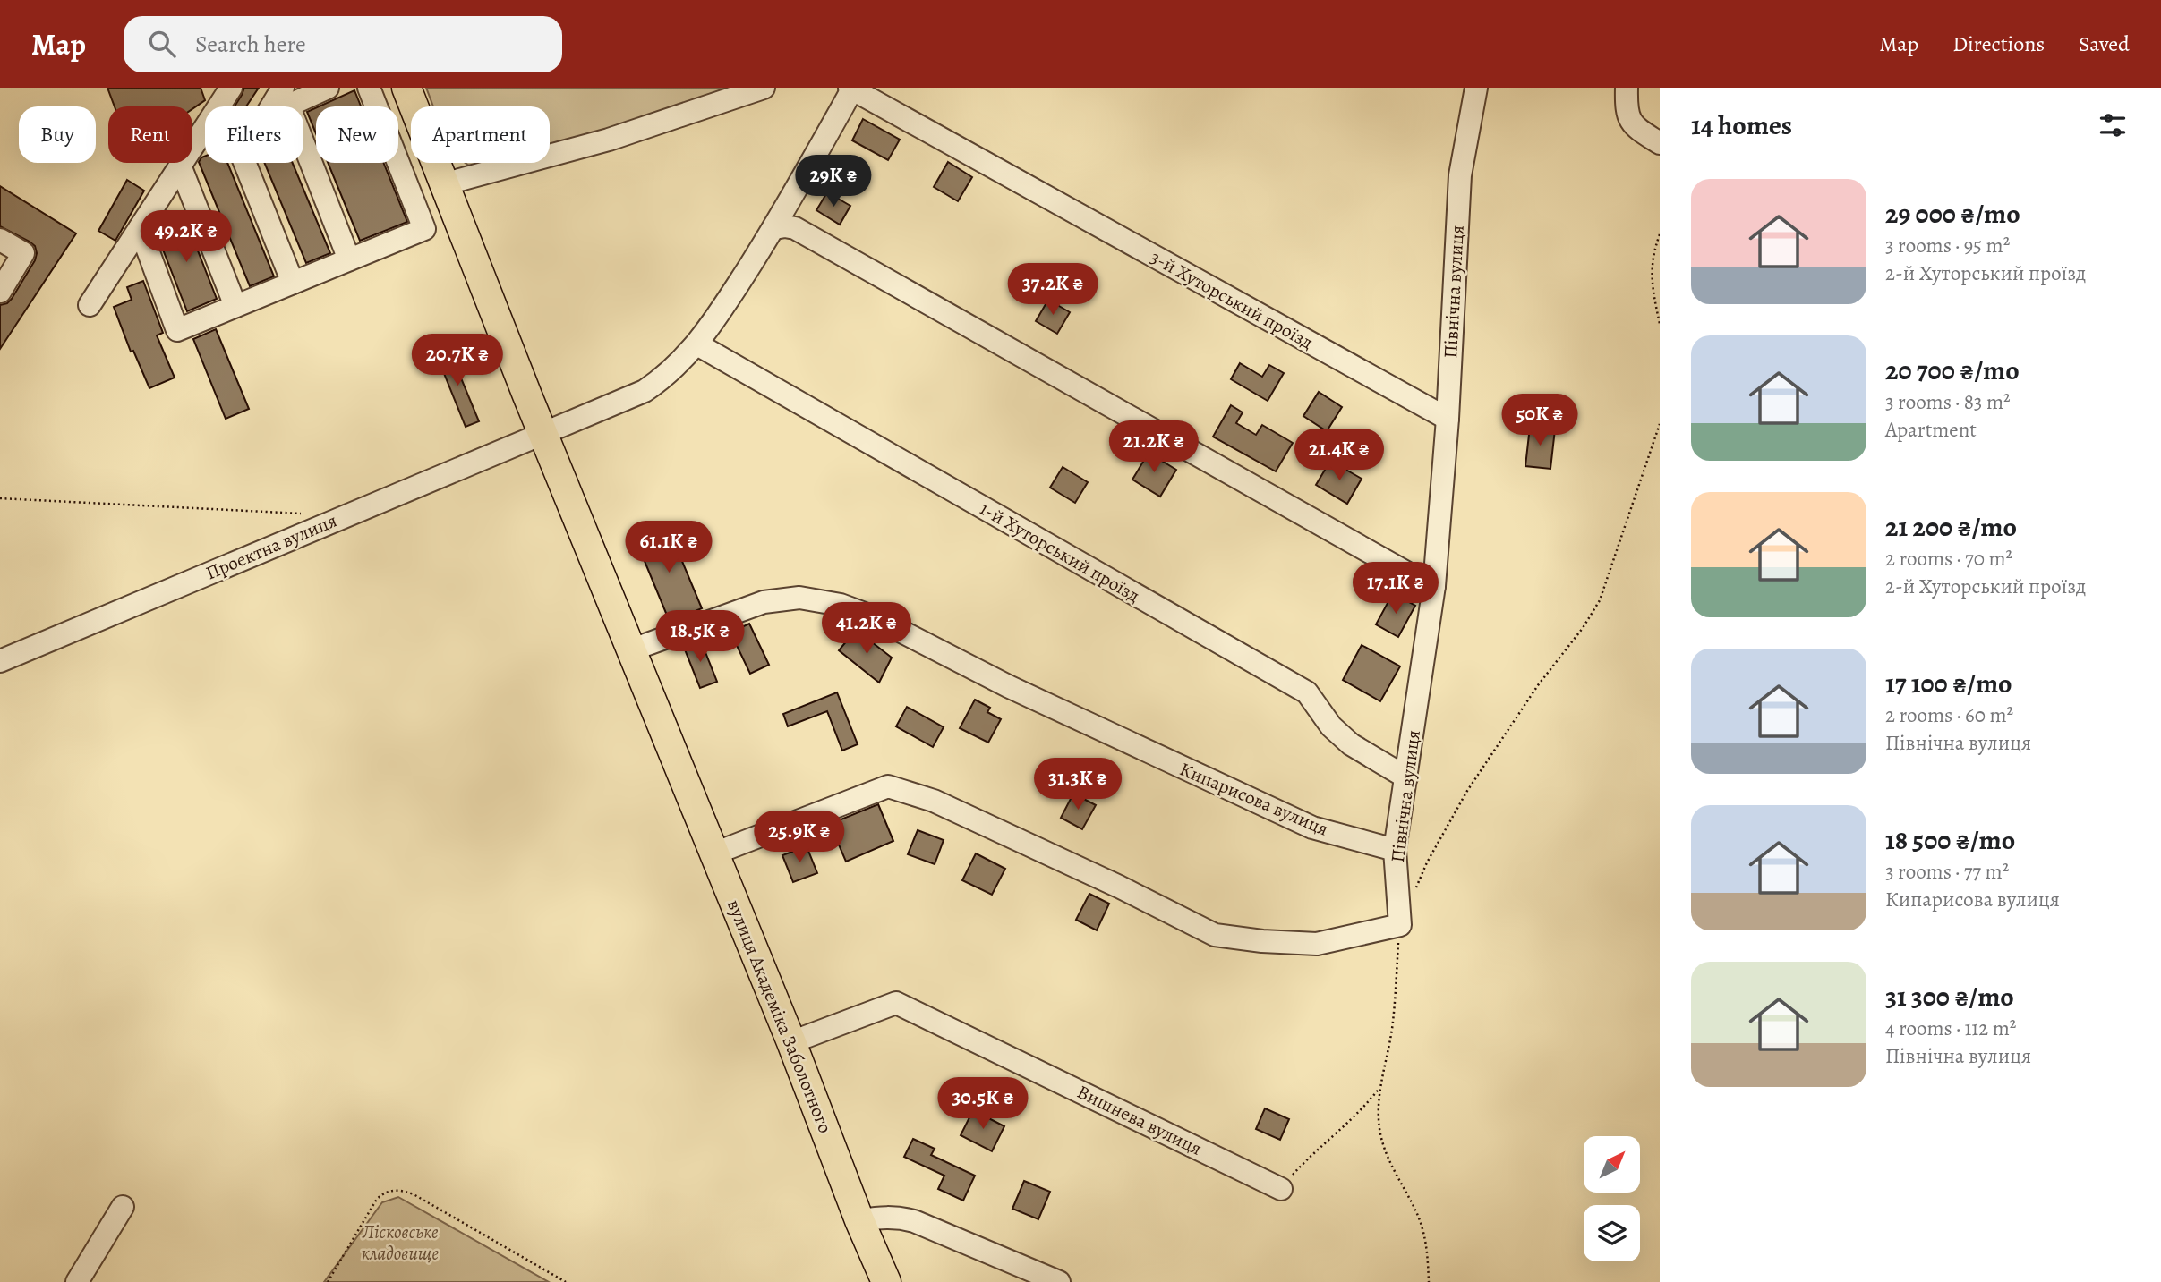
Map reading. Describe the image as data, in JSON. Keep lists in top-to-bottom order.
{
  "streets": {
    "main road": ["вулиця Академіка Заболотного"],
    "street": [
      "Північна вулиця",
      "3-й Хуторський проїзд",
      "Проектна вулиця",
      "1-й Хуторський проїзд",
      "Кипарисова вулиця",
      "Вишнева вулиця"
    ]
  },
  "crossings": [
    ["Північна вулиця", "3-й Хуторський проїзд"],
    ["Північна вулиця", "1-й Хуторський проїзд"],
    ["Північна вулиця", "Кипарисова вулиця"],
    ["3-й Хуторський проїзд", "Проектна вулиця"],
    ["Проектна вулиця", "1-й Хуторський проїзд"],
    ["Проектна вулиця", "вулиця Академіка Заболотного"],
    ["Кипарисова вулиця", "вулиця Академіка Заболотного"],
    ["вулиця Академіка Заболотного", "Вишнева вулиця"]
  ],
  "parks": ["Лісковське кладовище"],
  "north": "top right",
  "page": {
    "header": "Map",
    "search": "Search here",
    "nav": ["Map", "Directions", "Saved"],
    "heading": "14 homes",
    "chip": [
      "Buy",
      "Rent",
      "Filters",
      "New",
      "Apartment"
    ],
    "price": [
      "29K ₴",
      "49.2K ₴",
      "37.2K ₴",
      "20.7K ₴",
      "50K ₴",
      "21.2K ₴",
      "21.4K ₴",
      "61.1K ₴",
      "17.1K ₴",
      "41.2K ₴",
      "18.5K ₴",
      "31.3K ₴",
      "25.9K ₴",
      "30.5K ₴"
    ],
    "list": [
      {
        "name": "29 000 ₴/mo",
        "note": "3 rooms · 95 m² · 2-й Хуторський проїзд"
      },
      {
        "name": "20 700 ₴/mo",
        "note": "3 rooms · 83 m² · Apartment"
      },
      {
        "name": "21 200 ₴/mo",
        "note": "2 rooms · 70 m² · 2-й Хуторський проїзд"
      },
      {
        "name": "17 100 ₴/mo",
        "note": "2 rooms · 60 m² · Північна вулиця"
      },
      {
        "name": "18 500 ₴/mo",
        "note": "3 rooms · 77 m² · Кипарисова вулиця"
      },
      {
        "name": "31 300 ₴/mo",
        "note": "4 rooms · 112 m² · Північна вулиця"
      }
    ]
  }
}
